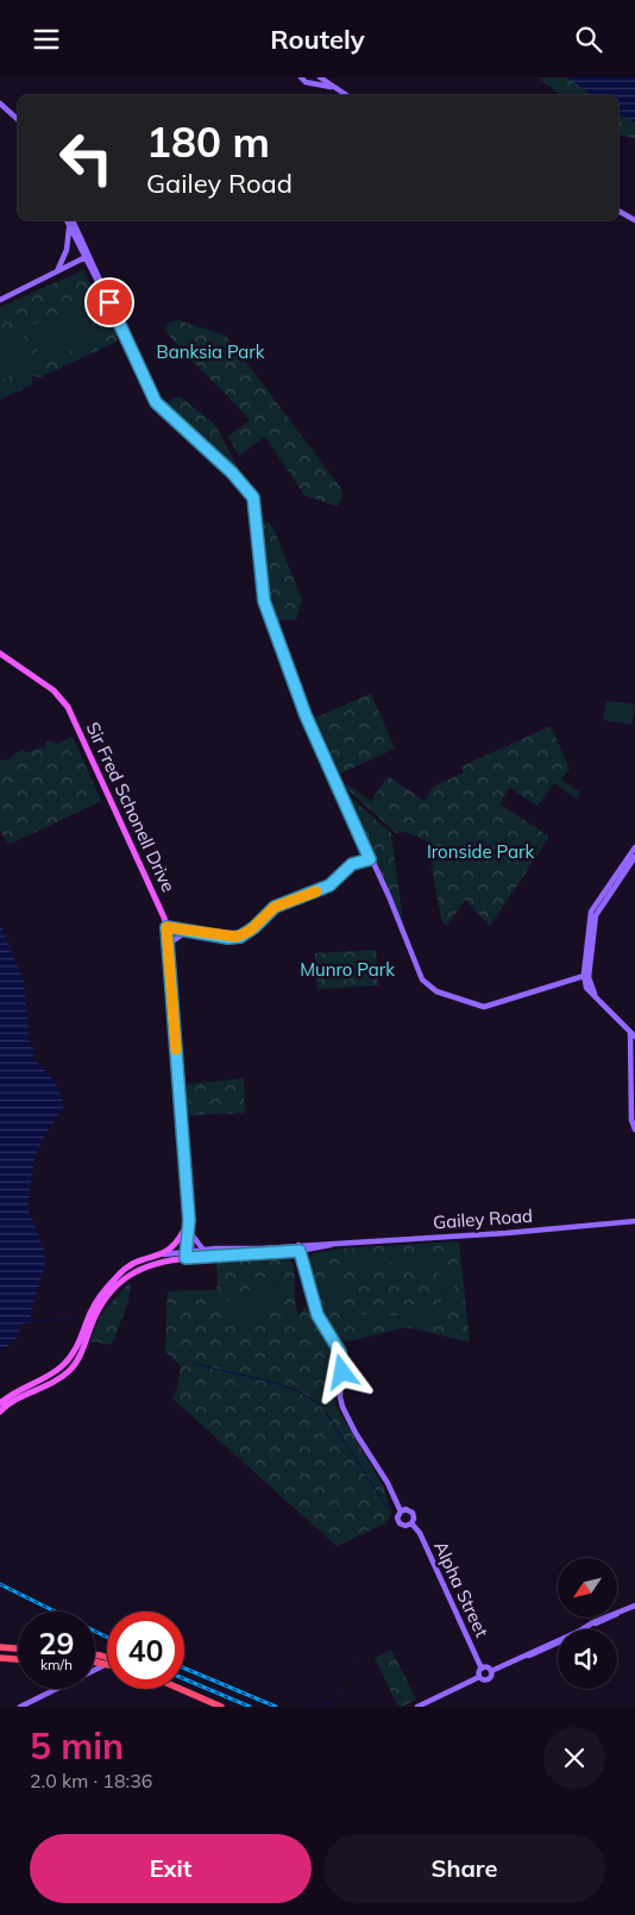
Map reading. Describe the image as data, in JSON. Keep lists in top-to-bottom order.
{
  "streets": {
    "main road": ["Sir Fred Schonell Drive", "Gailey Road"],
    "street": ["Alpha Street"]
  },
  "crossings": [
    ["Sir Fred Schonell Drive", "Gailey Road"]
  ],
  "parks": ["Banksia Park", "Ironside Park", "Munro Park"],
  "north": "bottom left",
  "page": {
    "header": "Routely",
    "turn": ["180 m", "Gailey Road"],
    "speed": "29 km/h",
    "limit": "40",
    "heading": ["5 min", "2.0 km · 18:36"],
    "buttons": ["Exit", "Share"]
  }
}
